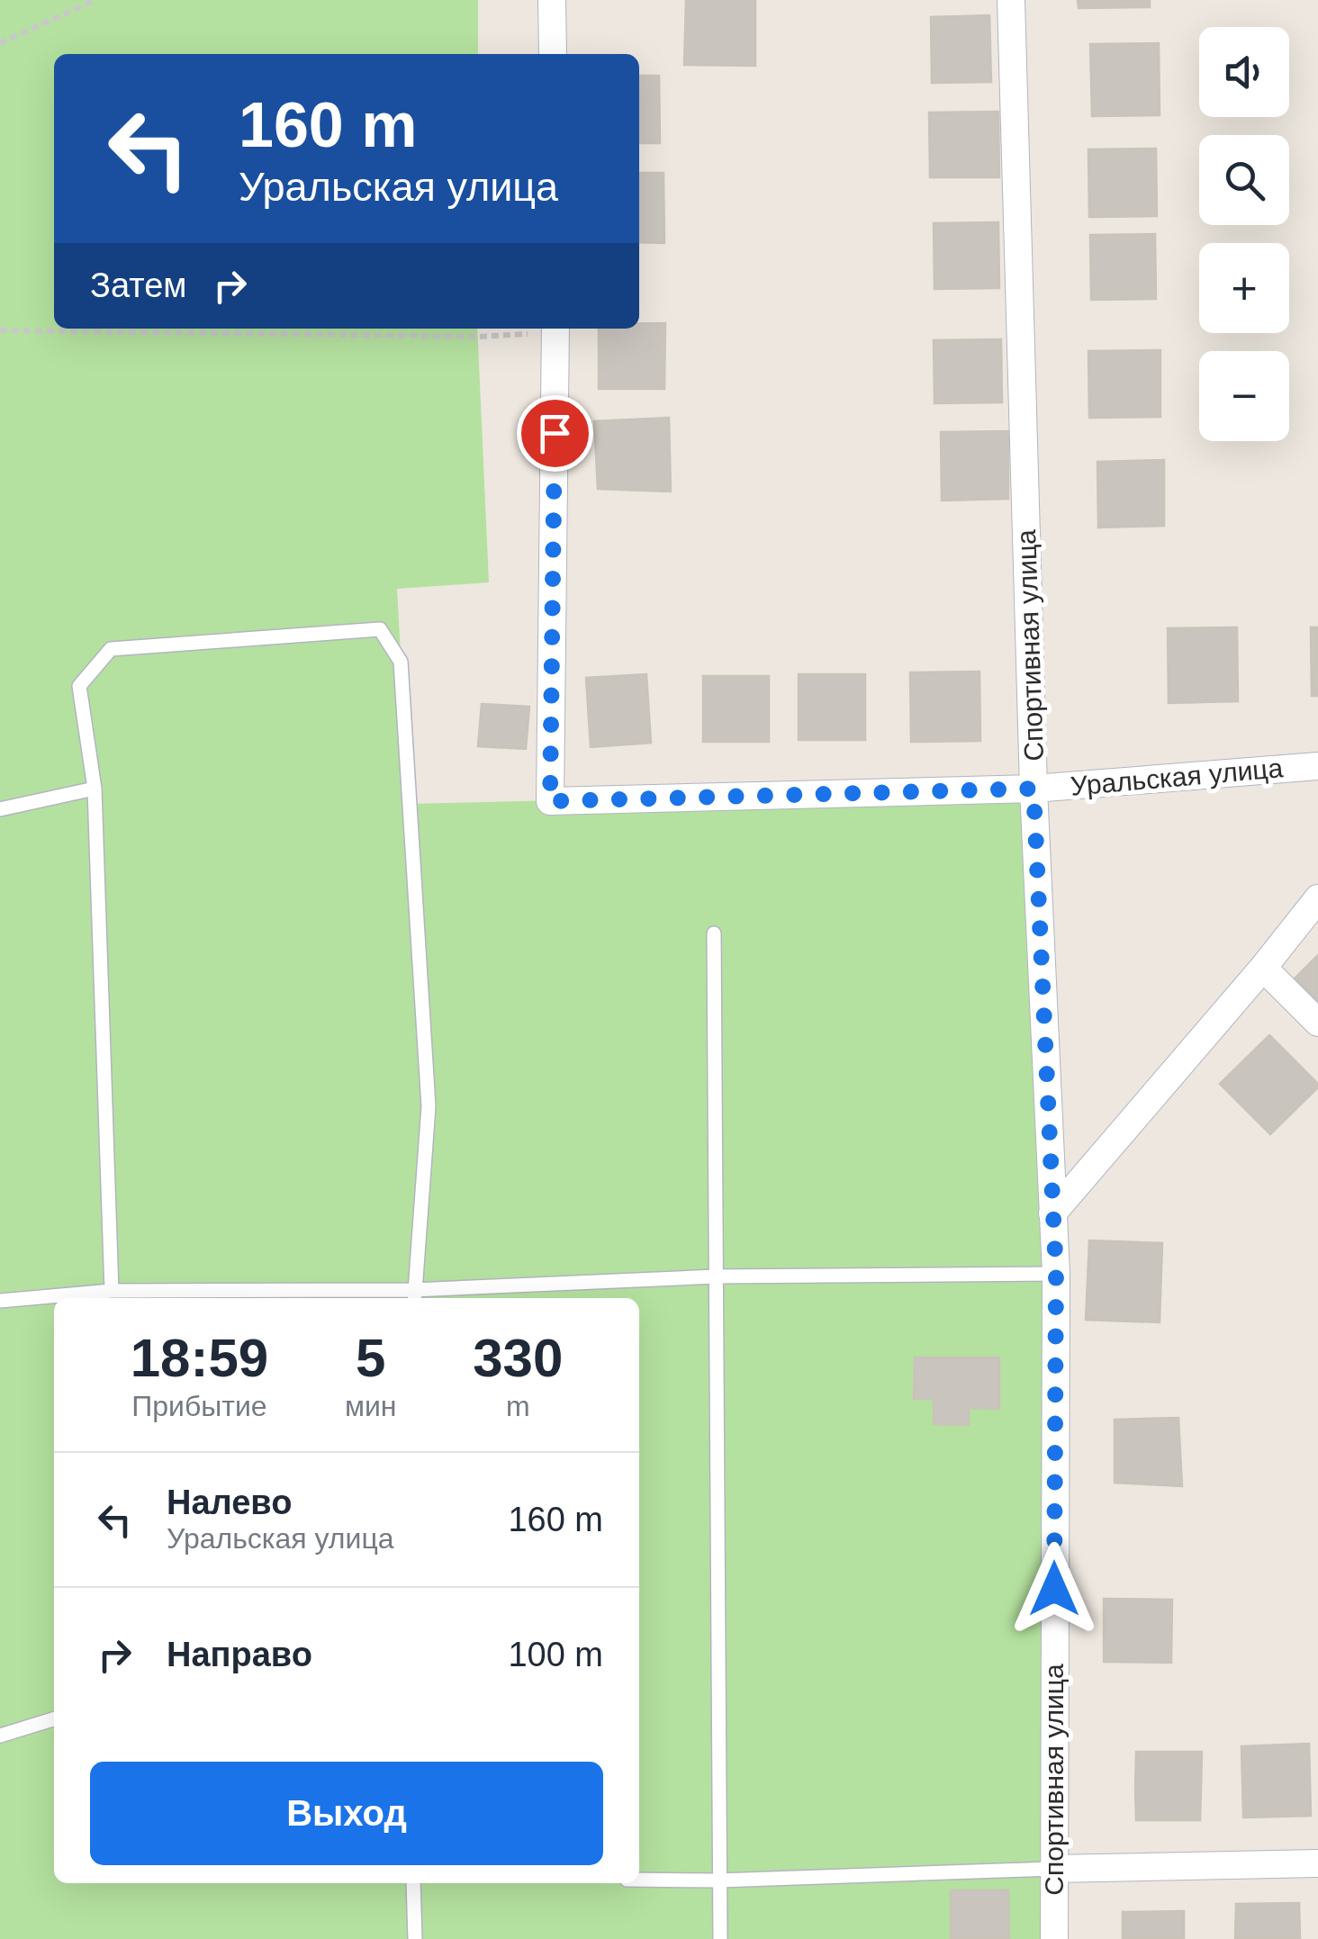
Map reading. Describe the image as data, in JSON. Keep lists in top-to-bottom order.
{
  "streets": {
    "street": ["Спортивная улица", "Уральская улица"]
  },
  "crossings": [
    ["Спортивная улица", "Уральская улица"]
  ],
  "page": {
    "map_buttons": ["+", "−"],
    "turn": ["160 m", "Уральская улица"],
    "then": "Затем",
    "eta": [
      "18:59",
      "Прибытие",
      "5",
      "мин",
      "330",
      "m"
    ],
    "list": [
      {
        "name": "Налево",
        "note": "Уральская улица",
        "value": "160 m"
      },
      {
        "name": "Направо",
        "value": "100 m"
      }
    ],
    "buttons": "Выход"
  }
}
